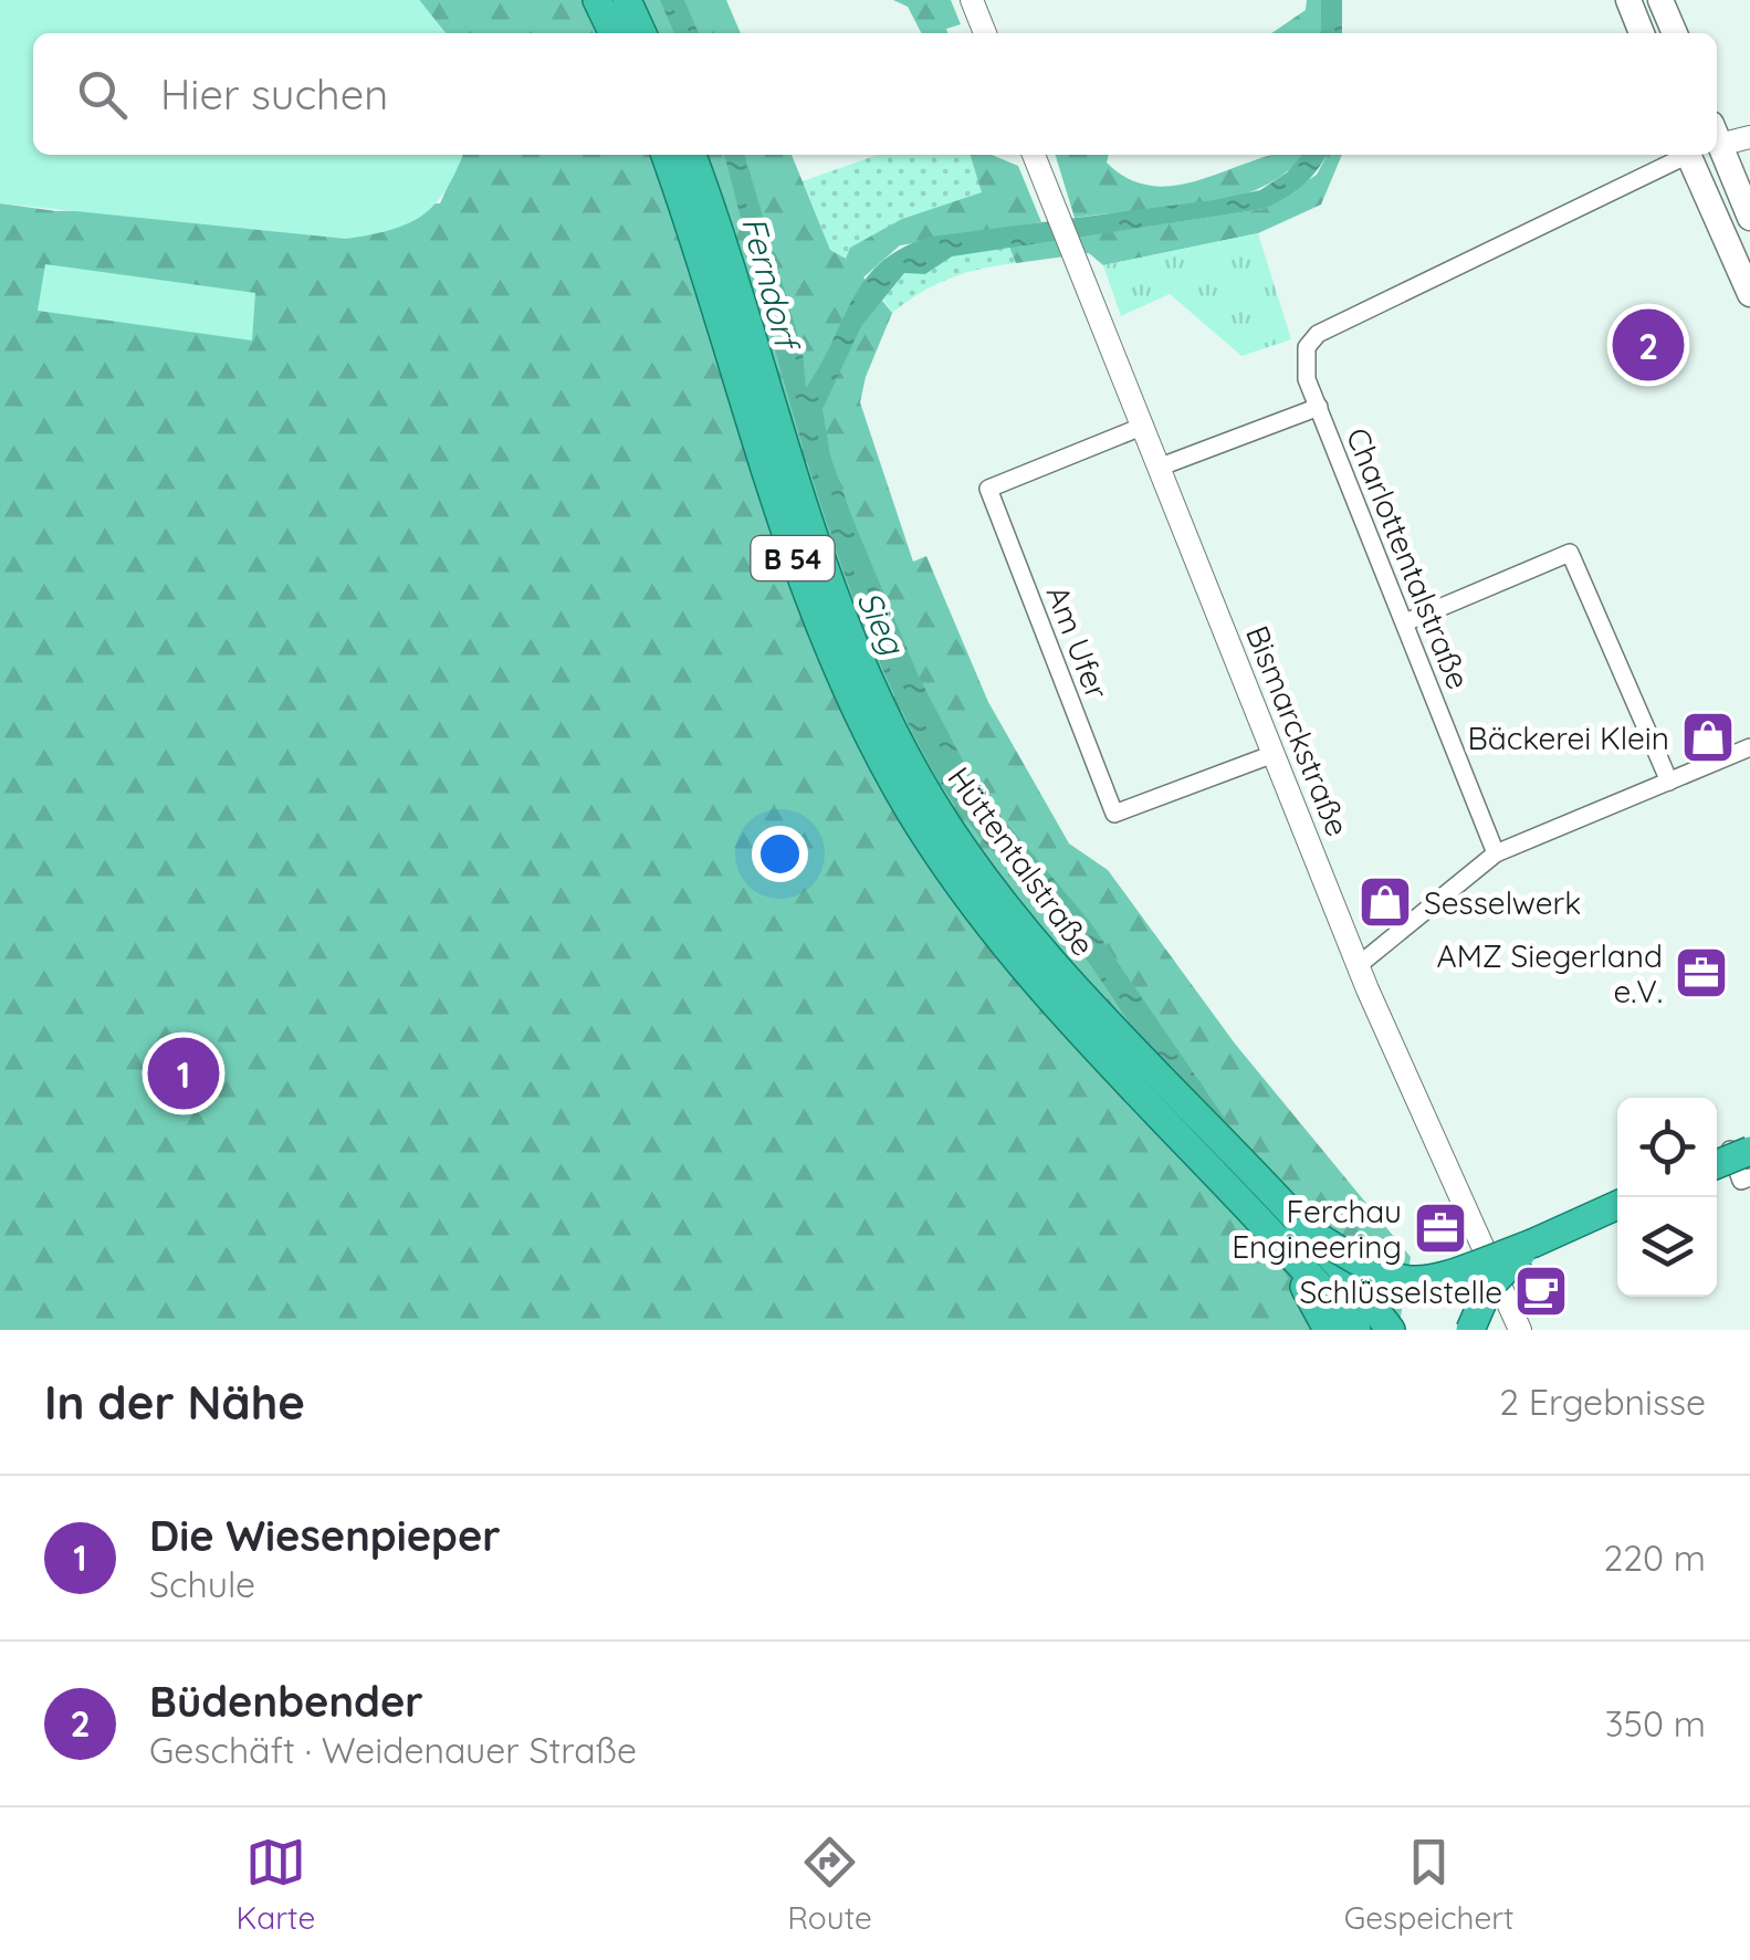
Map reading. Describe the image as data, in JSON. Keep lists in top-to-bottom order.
{
  "streets": {
    "highway": ["B 54", "Hüttentalstraße"],
    "street": ["Charlottentalstraße", "Am Ufer", "Bismarckstraße"]
  },
  "crossings": [
    ["Charlottentalstraße", "Bismarckstraße"],
    ["Am Ufer", "Bismarckstraße"]
  ],
  "water": ["Ferndorf", "Sieg"],
  "places": {
    "shop": ["Bäckerei Klein", "Sesselwerk"],
    "office": ["AMZ Siegerland e.V.", "Ferchau Engineering"],
    "cafe": ["Schlüsselstelle"]
  },
  "page": {
    "search": "Hier suchen",
    "pins": ["2", "1"],
    "heading": ["In der Nähe", "2 Ergebnisse"],
    "list": [
      {
        "mark": "1",
        "name": "Die Wiesenpieper",
        "note": "Schule",
        "value": "220 m"
      },
      {
        "mark": "2",
        "name": "Büdenbender",
        "note": "Geschäft · Weidenauer Straße",
        "value": "350 m"
      }
    ],
    "nav": ["Karte", "Route", "Gespeichert"]
  }
}
